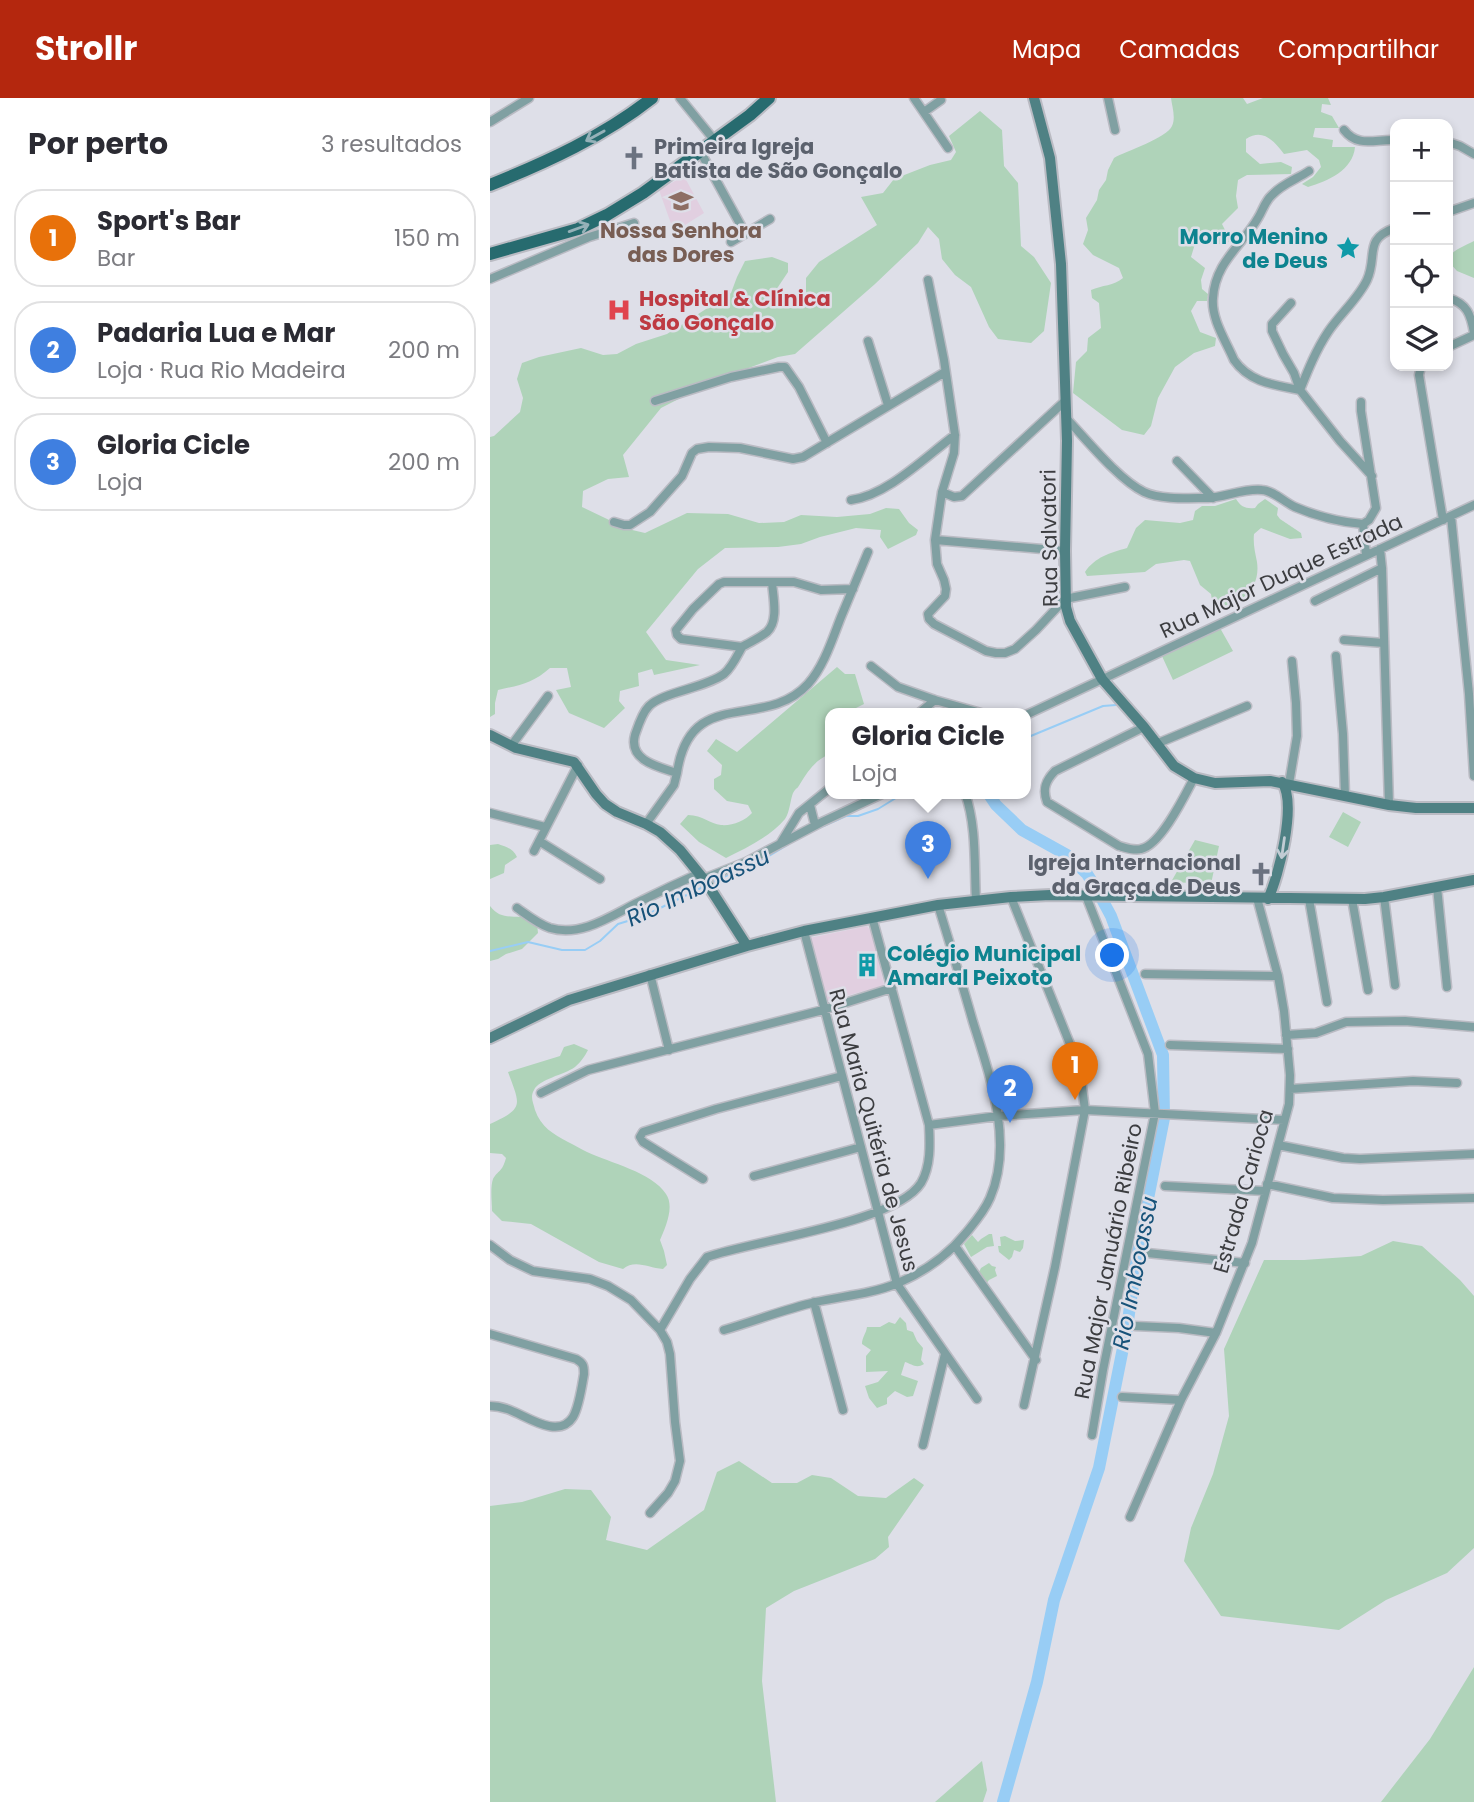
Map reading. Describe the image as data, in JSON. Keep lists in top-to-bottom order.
{
  "streets": {
    "main road": ["Rua Salvatori"],
    "street": [
      "Rua Major Duque Estrada",
      "Rua Maria Quitéria de Jesus",
      "Estrada Carioca",
      "Rua Major Januário Ribeiro"
    ]
  },
  "crossings": [
    ["Rua Salvatori", "Rua Major Duque Estrada"]
  ],
  "water": ["Rio Imboassu"],
  "places": {
    "church": ["Primeira Igreja Batista de São Gonçalo", "Igreja Internacional da Graça de Deus"],
    "school or university": ["Nossa Senhora das Dores"],
    "place": ["Morro Menino de Deus"],
    "hospital": ["Hospital & Clínica São Gonçalo"],
    "building": ["Colégio Municipal Amaral Peixoto"]
  },
  "page": {
    "header": "Strollr",
    "nav": ["Mapa", "Camadas", "Compartilhar"],
    "heading": ["Por perto", "3 resultados"],
    "map_buttons": ["+", "−"],
    "list": [
      {
        "mark": "1",
        "name": "Sport's Bar",
        "note": "Bar",
        "value": "150 m"
      },
      {
        "mark": "2",
        "name": "Padaria Lua e Mar",
        "note": "Loja · Rua Rio Madeira",
        "value": "200 m"
      },
      {
        "mark": "3",
        "name": "Gloria Cicle",
        "note": "Loja",
        "value": "200 m"
      }
    ],
    "popup": ["Gloria Cicle", "Loja"],
    "pins": ["3", "1", "2"]
  }
}
